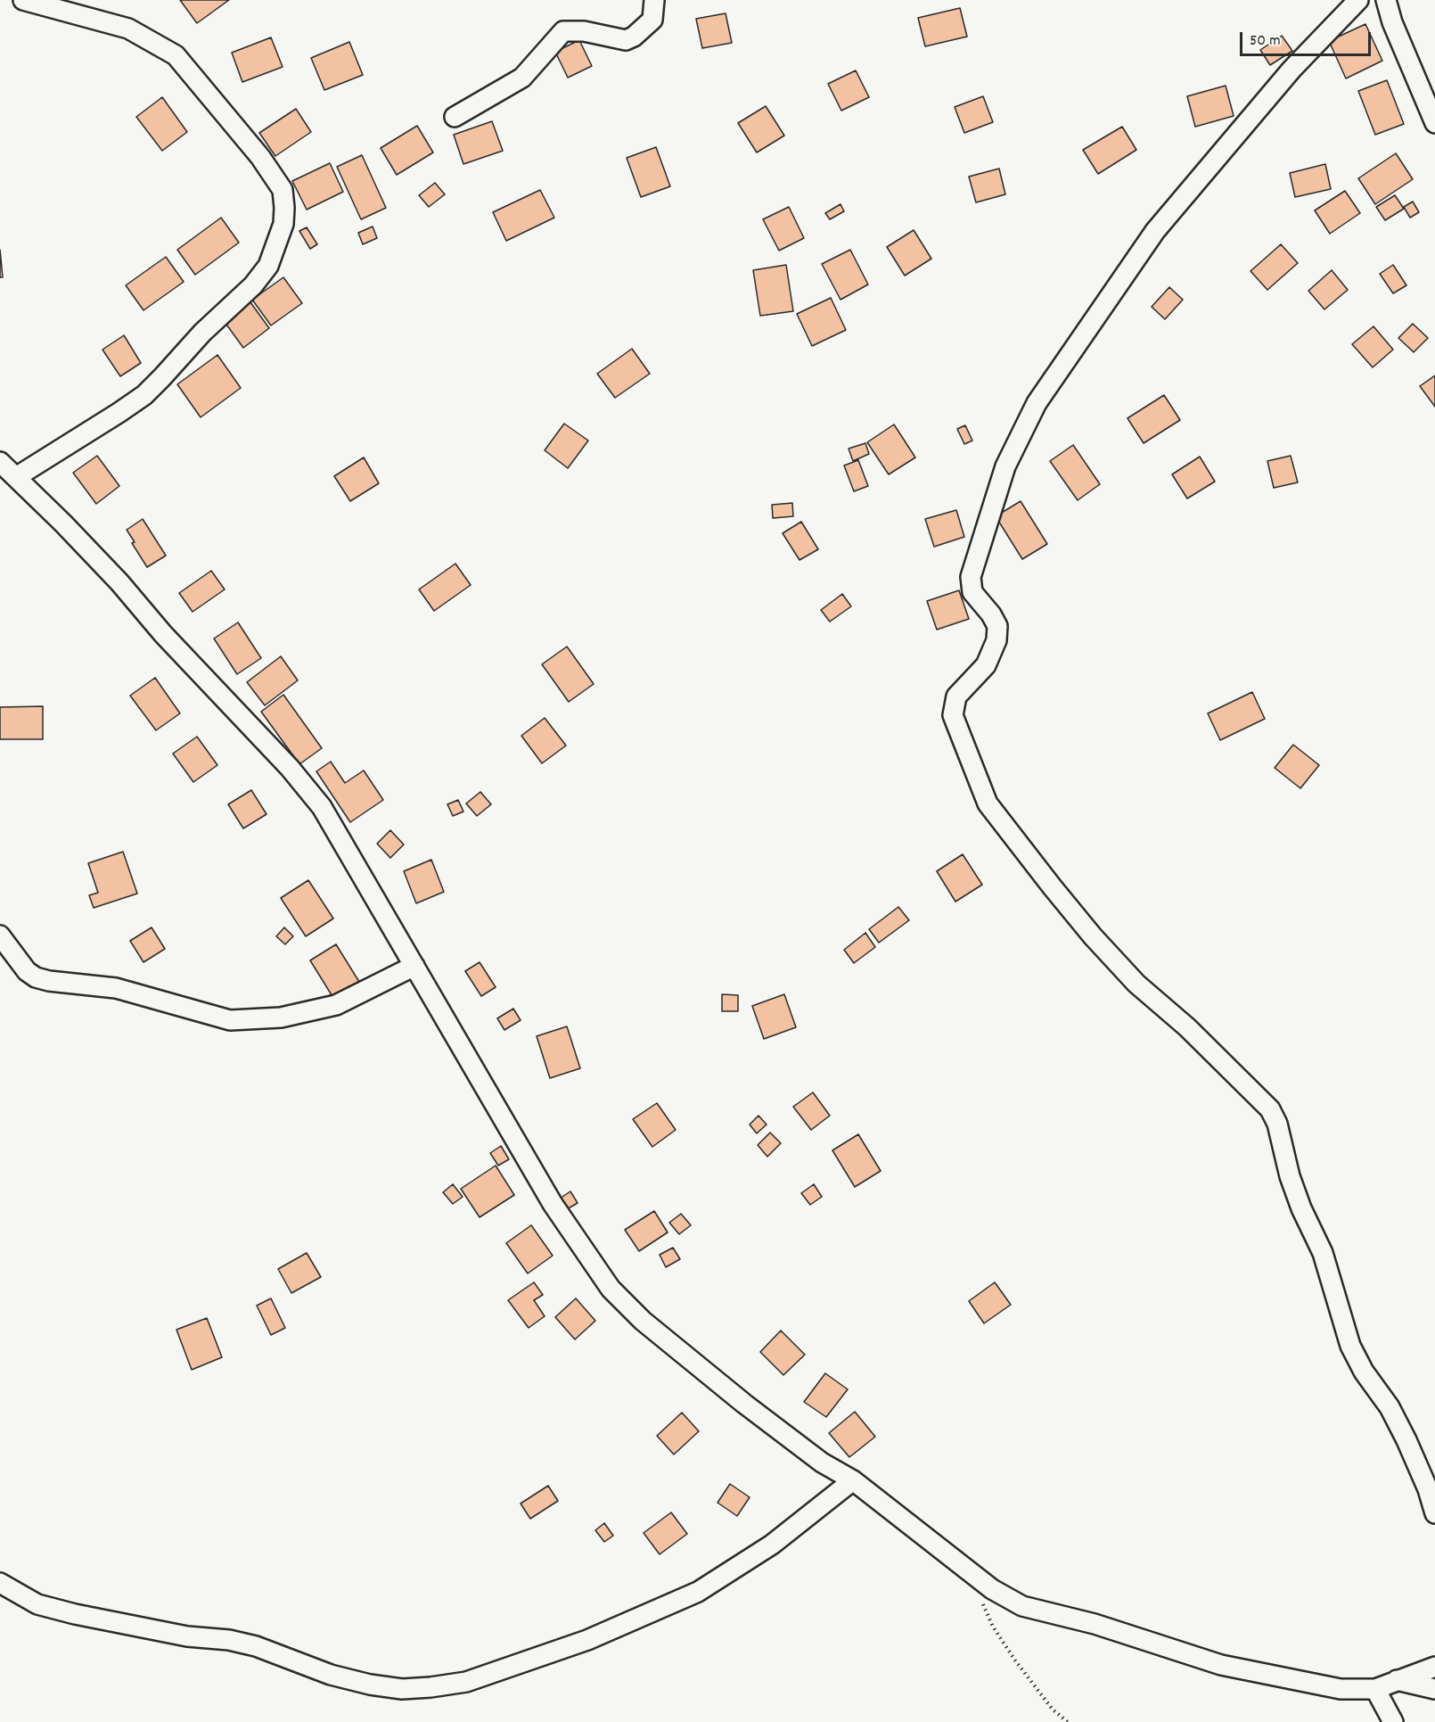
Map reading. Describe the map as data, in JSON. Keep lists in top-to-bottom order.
{
  "scale_bar": "50 m"
}
